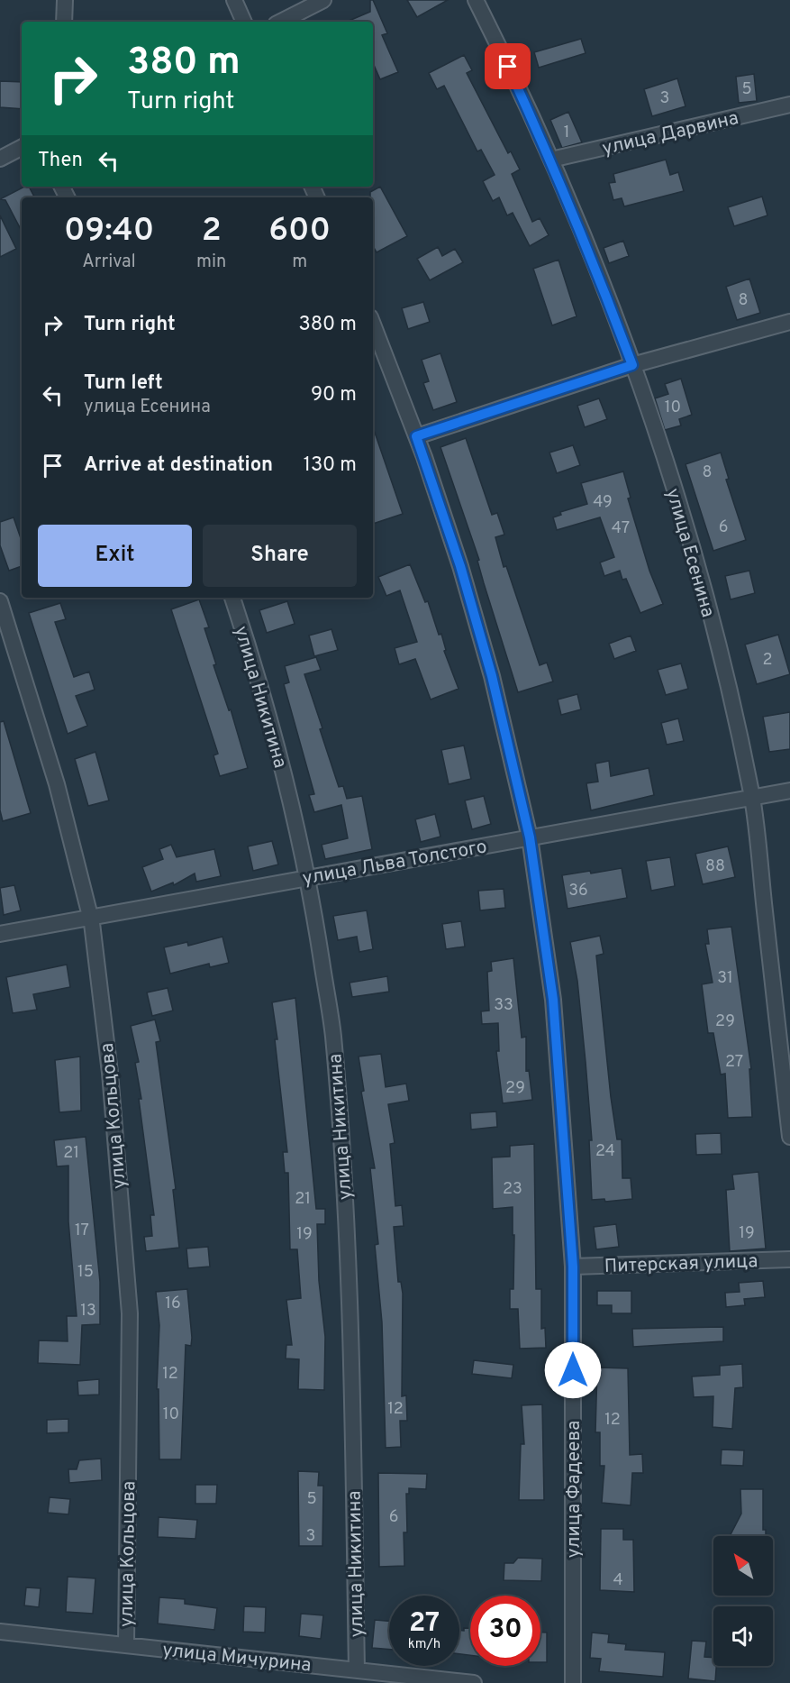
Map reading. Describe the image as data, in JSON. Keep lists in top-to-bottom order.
{
  "streets": {
    "street": [
      "улица Дарвина",
      "улица Есенина",
      "улица Никитина",
      "улица Льва Толстого",
      "улица Кольцова",
      "Питерская улица",
      "улица Фадеева",
      "улица Мичурина"
    ]
  },
  "crossings": [
    ["улица Дарвина", "улица Есенина"],
    ["улица Есенина", "улица Льва Толстого"],
    ["улица Никитина", "улица Льва Толстого"],
    ["улица Никитина", "улица Мичурина"],
    ["улица Льва Толстого", "улица Кольцова"],
    ["улица Льва Толстого", "улица Фадеева"],
    ["улица Кольцова", "улица Мичурина"],
    ["Питерская улица", "улица Фадеева"]
  ],
  "house_numbers": [
    "5",
    "3",
    "1",
    "8",
    "10",
    "8",
    "49",
    "6",
    "47",
    "2",
    "88",
    "36",
    "31",
    "33",
    "29",
    "27",
    "29",
    "24",
    "21",
    "23",
    "21",
    "17",
    "19",
    "19",
    "15",
    "16",
    "13",
    "12",
    "12",
    "10",
    "12",
    "5",
    "6",
    "3",
    "4"
  ],
  "north": "top left",
  "page": {
    "turn": ["380 m", "Turn right"],
    "then": "Then",
    "eta": [
      "09:40",
      "Arrival",
      "2",
      "min",
      "600",
      "m"
    ],
    "list": [
      {
        "name": "Turn right",
        "value": "380 m"
      },
      {
        "name": "Turn left",
        "note": "улица Есенина",
        "value": "90 m"
      },
      {
        "name": "Arrive at destination",
        "value": "130 m"
      }
    ],
    "buttons": ["Exit", "Share"],
    "speed": "27 km/h",
    "limit": "30"
  }
}
